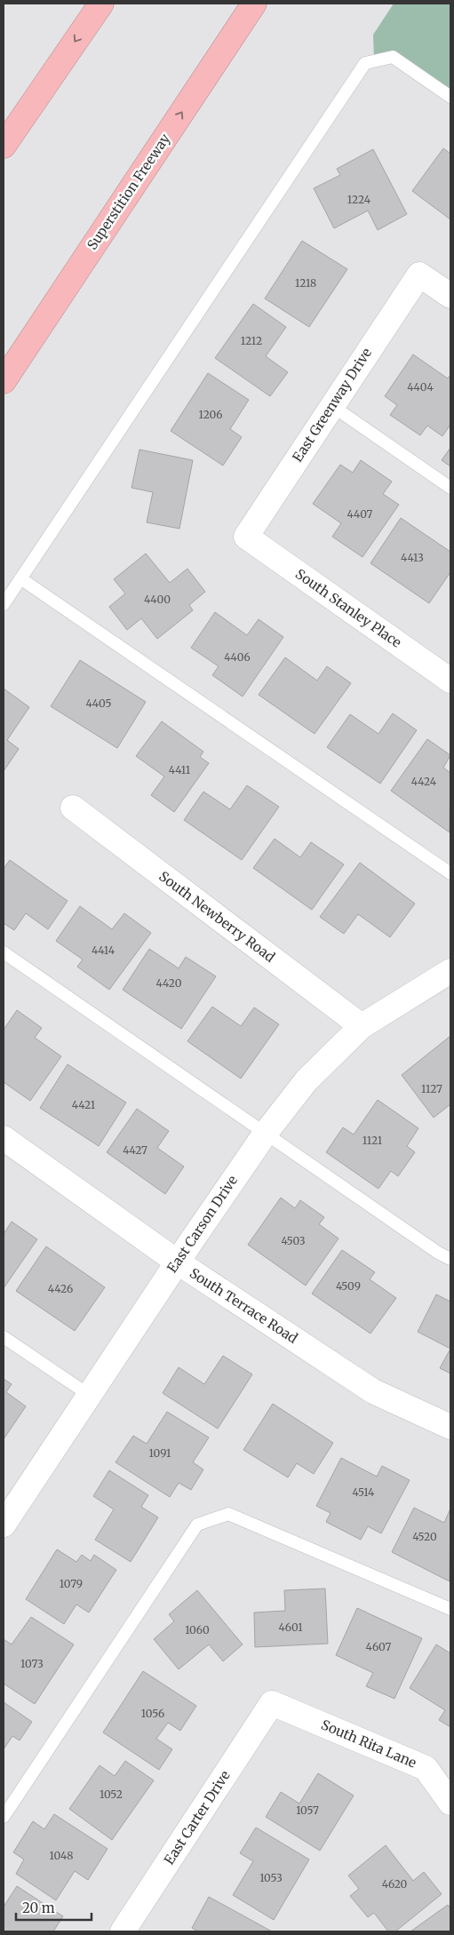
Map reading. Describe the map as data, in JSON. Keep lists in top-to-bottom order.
{
  "streets": {
    "highway": ["Superstition Freeway"],
    "street": [
      "East Greenway Drive",
      "South Stanley Place",
      "South Newberry Road",
      "East Carson Drive",
      "South Terrace Road",
      "South Rita Lane",
      "East Carter Drive"
    ]
  },
  "crossings": [
    ["East Greenway Drive", "South Stanley Place"],
    ["South Newberry Road", "East Carson Drive"],
    ["East Carson Drive", "South Terrace Road"],
    ["South Rita Lane", "East Carter Drive"]
  ],
  "house_numbers": [
    "1224",
    "1218",
    "1212",
    "4404",
    "1206",
    "4407",
    "4413",
    "4400",
    "4406",
    "4405",
    "4411",
    "4424",
    "4414",
    "4420",
    "1127",
    "4421",
    "1121",
    "4427",
    "4503",
    "4509",
    "4426",
    "1091",
    "4514",
    "4520",
    "1079",
    "4601",
    "1060",
    "4607",
    "1073",
    "1056",
    "1052",
    "1057",
    "1048",
    "1053",
    "4620"
  ],
  "scale_bar": "20 m"
}
